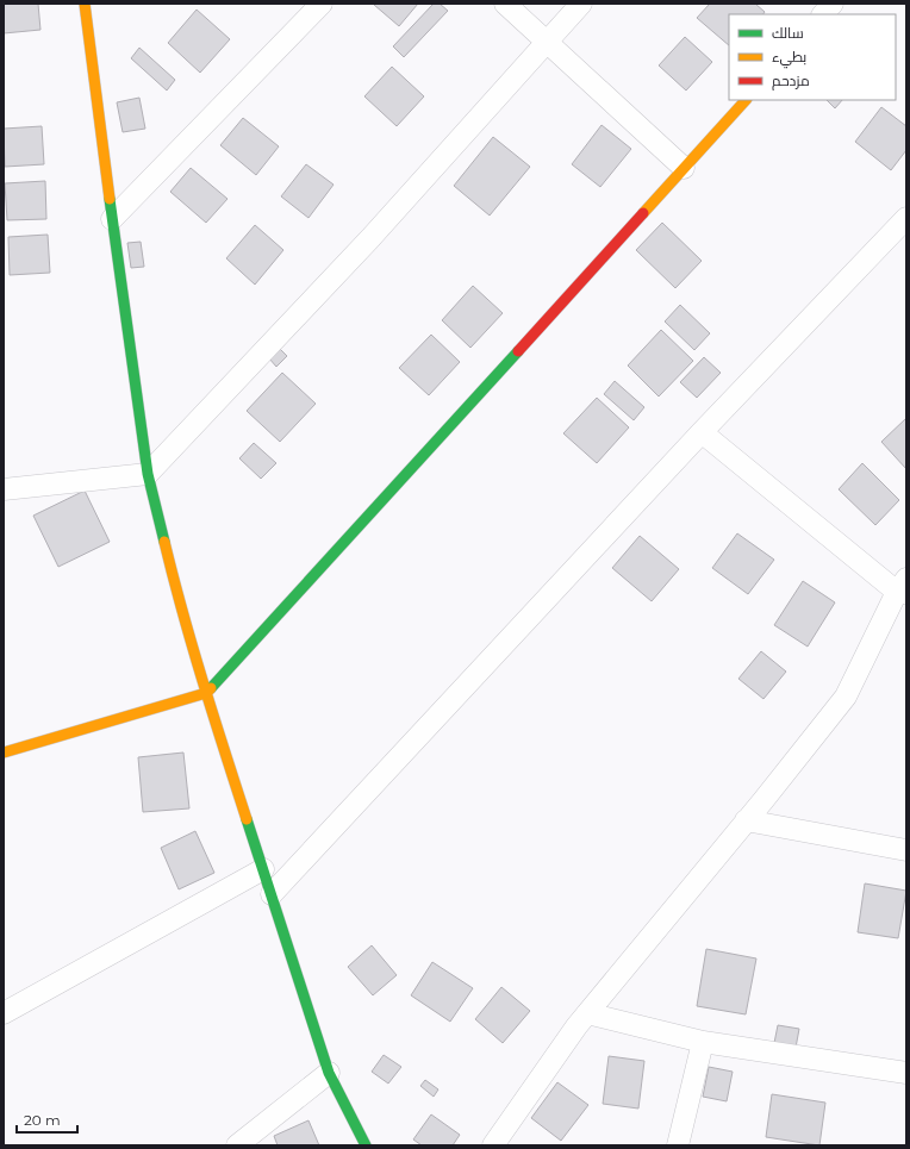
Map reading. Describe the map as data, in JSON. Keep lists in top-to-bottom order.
{
  "legend": ["سالك", "بطيء", "مزدحم"],
  "scale_bar": "20 m"
}
